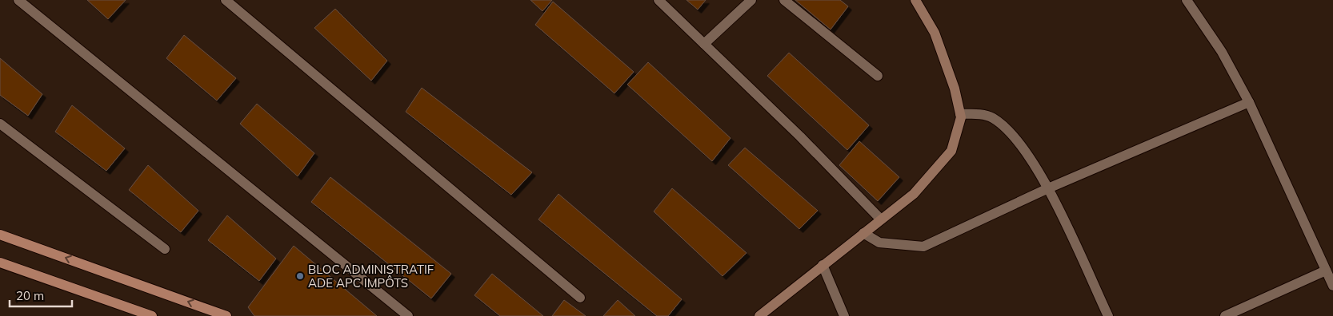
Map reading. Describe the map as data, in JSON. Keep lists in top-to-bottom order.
{
  "places": ["BLOC ADMINISTRATIF ADE APC IMPÔTS"],
  "scale_bar": "20 m"
}
